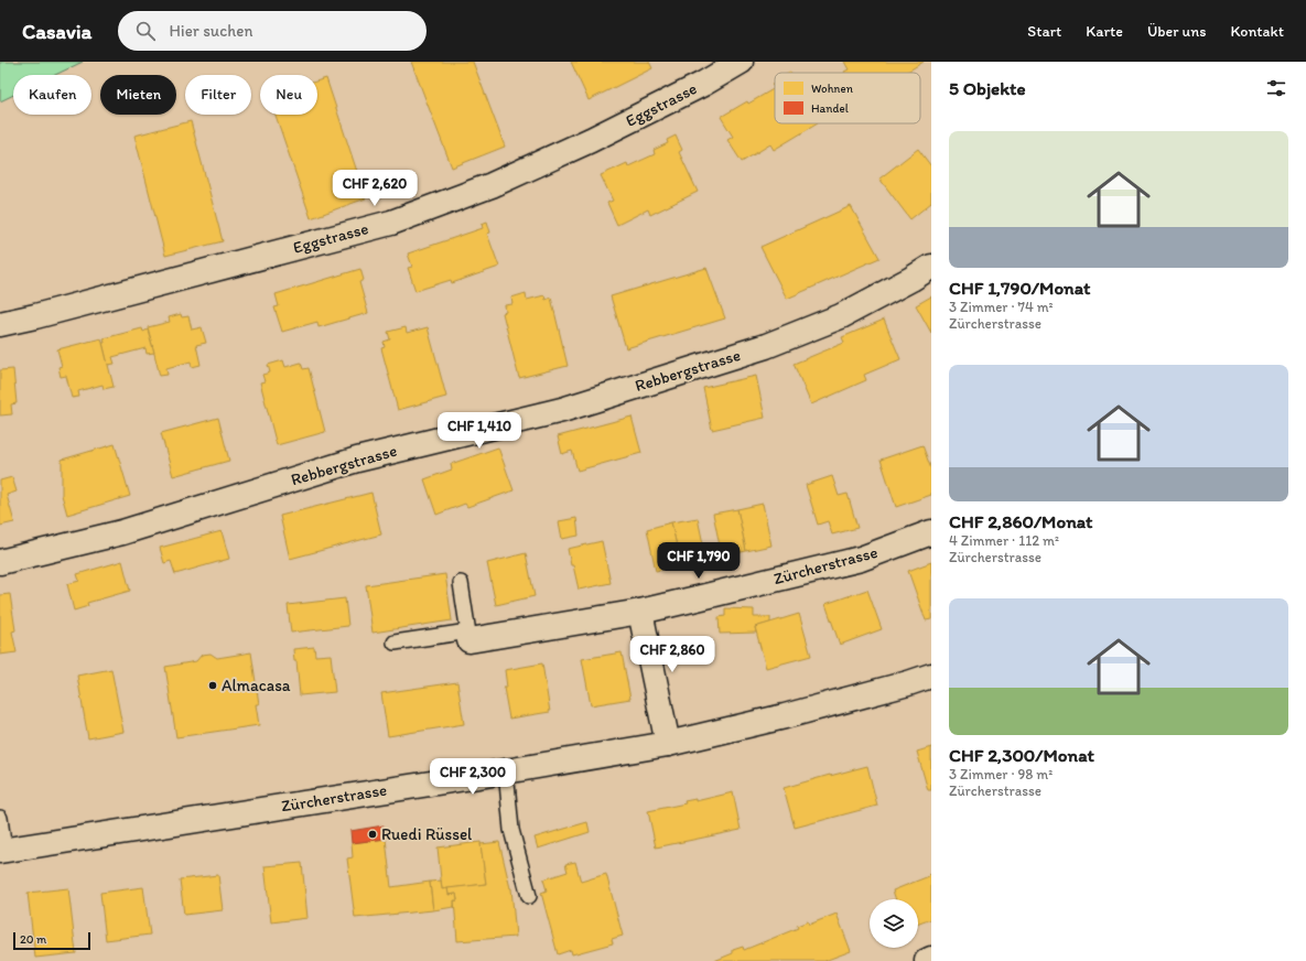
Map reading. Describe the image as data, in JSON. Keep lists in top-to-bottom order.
{
  "streets": {
    "street": ["Eggstrasse", "Rebbergstrasse", "Zürcherstrasse"]
  },
  "places": ["Almacasa", "Ruedi Rüssel"],
  "legend": ["Wohnen", "Handel"],
  "scale_bar": "20 m",
  "page": {
    "header": "Casavia",
    "search": "Hier suchen",
    "nav": [
      "Start",
      "Karte",
      "Über uns",
      "Kontakt"
    ],
    "heading": "5 Objekte",
    "chip": [
      "Kaufen",
      "Mieten",
      "Filter",
      "Neu"
    ],
    "list": [
      {
        "name": "CHF 1,790/Monat",
        "note": "3 Zimmer · 74 m² · Zürcherstrasse"
      },
      {
        "name": "CHF 2,860/Monat",
        "note": "4 Zimmer · 112 m² · Zürcherstrasse"
      },
      {
        "name": "CHF 2,300/Monat",
        "note": "3 Zimmer · 98 m² · Zürcherstrasse"
      }
    ],
    "price": [
      "CHF 2,620",
      "CHF 1,410",
      "CHF 1,790",
      "CHF 2,860",
      "CHF 2,300"
    ],
    "scale": "20 m"
  }
}
